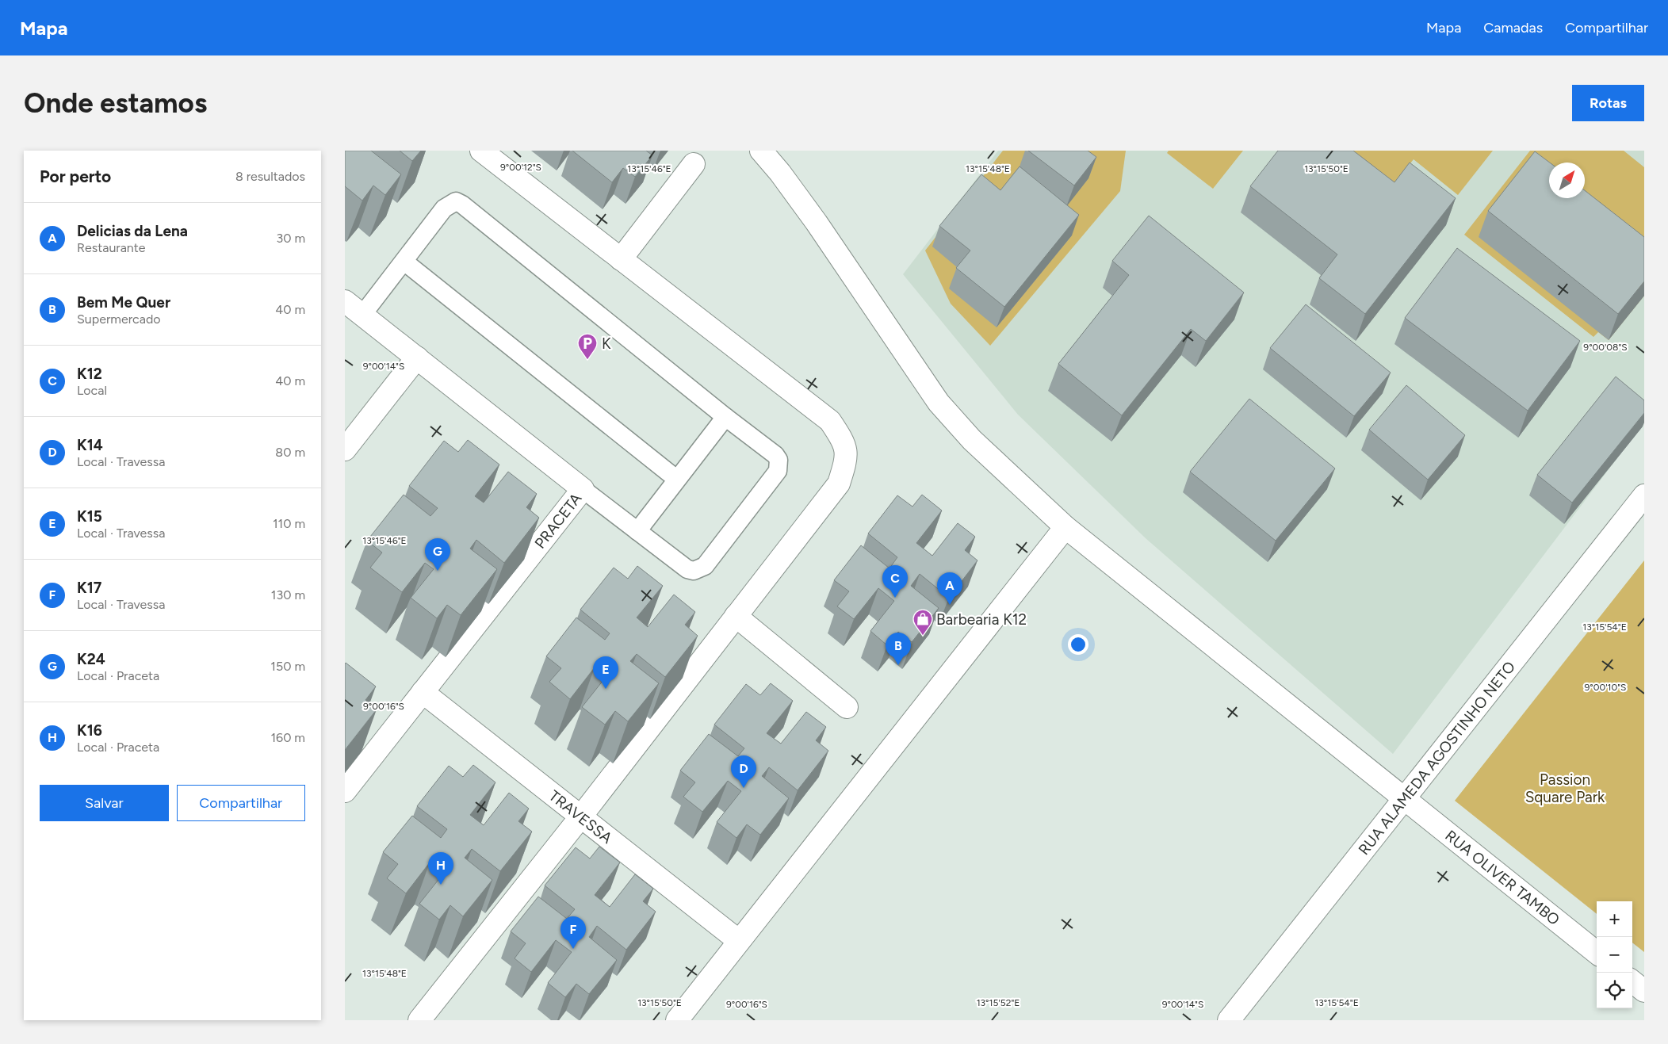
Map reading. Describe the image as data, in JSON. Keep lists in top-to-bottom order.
{
  "streets": {
    "street": [
      "PRACETA",
      "RUA ALAMEDA AGOSTINHO NETO",
      "TRAVESSA",
      "RUA OLIVER TAMBO"
    ]
  },
  "crossings": [
    ["PRACETA", "TRAVESSA"],
    ["RUA ALAMEDA AGOSTINHO NETO", "RUA OLIVER TAMBO"]
  ],
  "parks": ["Passion Square Park"],
  "places": {
    "parking": ["K"],
    "shop": ["Barbearia K12"]
  },
  "north": "top right",
  "page": {
    "header": "Mapa",
    "nav": ["Mapa", "Camadas", "Compartilhar"],
    "buttons": [
      "Rotas",
      ["Salvar", "Compartilhar"]
    ],
    "title": "Onde estamos",
    "heading": ["Por perto", "8 resultados"],
    "list": [
      {
        "mark": "A",
        "name": "Delicias da Lena",
        "note": "Restaurante",
        "value": "30 m"
      },
      {
        "mark": "B",
        "name": "Bem Me Quer",
        "note": "Supermercado",
        "value": "40 m"
      },
      {
        "mark": "C",
        "name": "K12",
        "note": "Local",
        "value": "40 m"
      },
      {
        "mark": "D",
        "name": "K14",
        "note": "Local · Travessa",
        "value": "80 m"
      },
      {
        "mark": "E",
        "name": "K15",
        "note": "Local · Travessa",
        "value": "110 m"
      },
      {
        "mark": "F",
        "name": "K17",
        "note": "Local · Travessa",
        "value": "130 m"
      },
      {
        "mark": "G",
        "name": "K24",
        "note": "Local · Praceta",
        "value": "150 m"
      },
      {
        "mark": "H",
        "name": "K16",
        "note": "Local · Praceta",
        "value": "160 m"
      }
    ],
    "pins": [
      "G",
      "C",
      "A",
      "B",
      "E",
      "D",
      "H",
      "F"
    ],
    "map_buttons": ["+", "−"]
  },
  "coordinates": [
    "9°00'12\"S",
    "13°15'46\"E",
    "13°15'50\"E",
    "13°15'48\"E",
    "9°00'08\"S",
    "9°00'14\"S",
    "13°15'54\"E",
    "9°00'10\"S",
    "9°00'16\"S",
    "13°15'52\"E"
  ]
}
